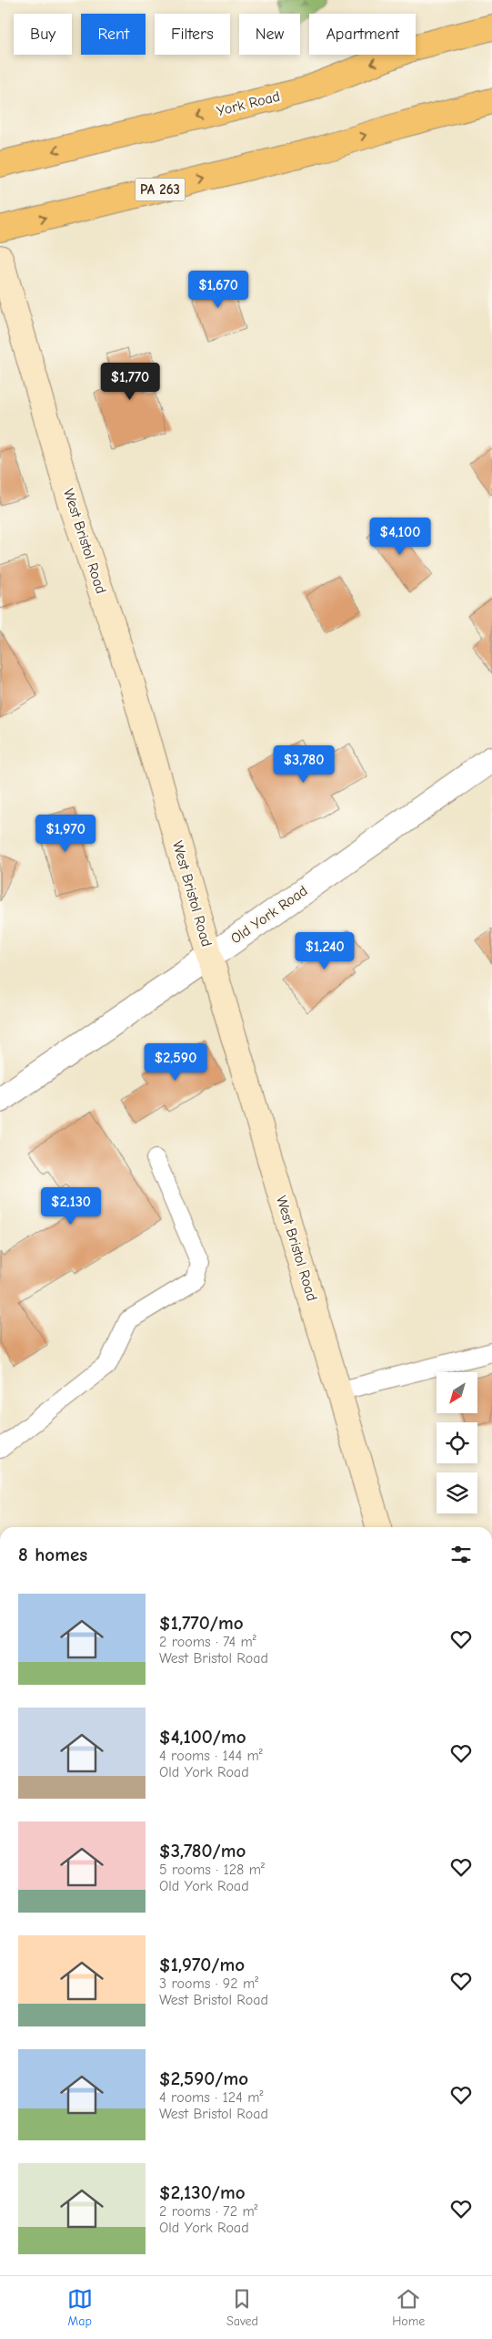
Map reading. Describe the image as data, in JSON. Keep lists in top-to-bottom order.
{
  "streets": {
    "highway": ["York Road", "PA 263"],
    "main road": ["West Bristol Road"],
    "street": ["Old York Road"]
  },
  "crossings": [
    ["West Bristol Road", "Old York Road"]
  ],
  "north": "bottom left",
  "page": {
    "chip": [
      "Buy",
      "Rent",
      "Filters",
      "New",
      "Apartment"
    ],
    "price": [
      "$1,670",
      "$1,770",
      "$4,100",
      "$3,780",
      "$1,970",
      "$1,240",
      "$2,590",
      "$2,130"
    ],
    "heading": "8 homes",
    "list": [
      {
        "name": "$1,770/mo",
        "note": "2 rooms · 74 m² · West Bristol Road"
      },
      {
        "name": "$4,100/mo",
        "note": "4 rooms · 144 m² · Old York Road"
      },
      {
        "name": "$3,780/mo",
        "note": "5 rooms · 128 m² · Old York Road"
      },
      {
        "name": "$1,970/mo",
        "note": "3 rooms · 92 m² · West Bristol Road"
      },
      {
        "name": "$2,590/mo",
        "note": "4 rooms · 124 m² · West Bristol Road"
      },
      {
        "name": "$2,130/mo",
        "note": "2 rooms · 72 m² · Old York Road"
      }
    ],
    "tabs": ["Map", "Saved", "Home"]
  }
}
